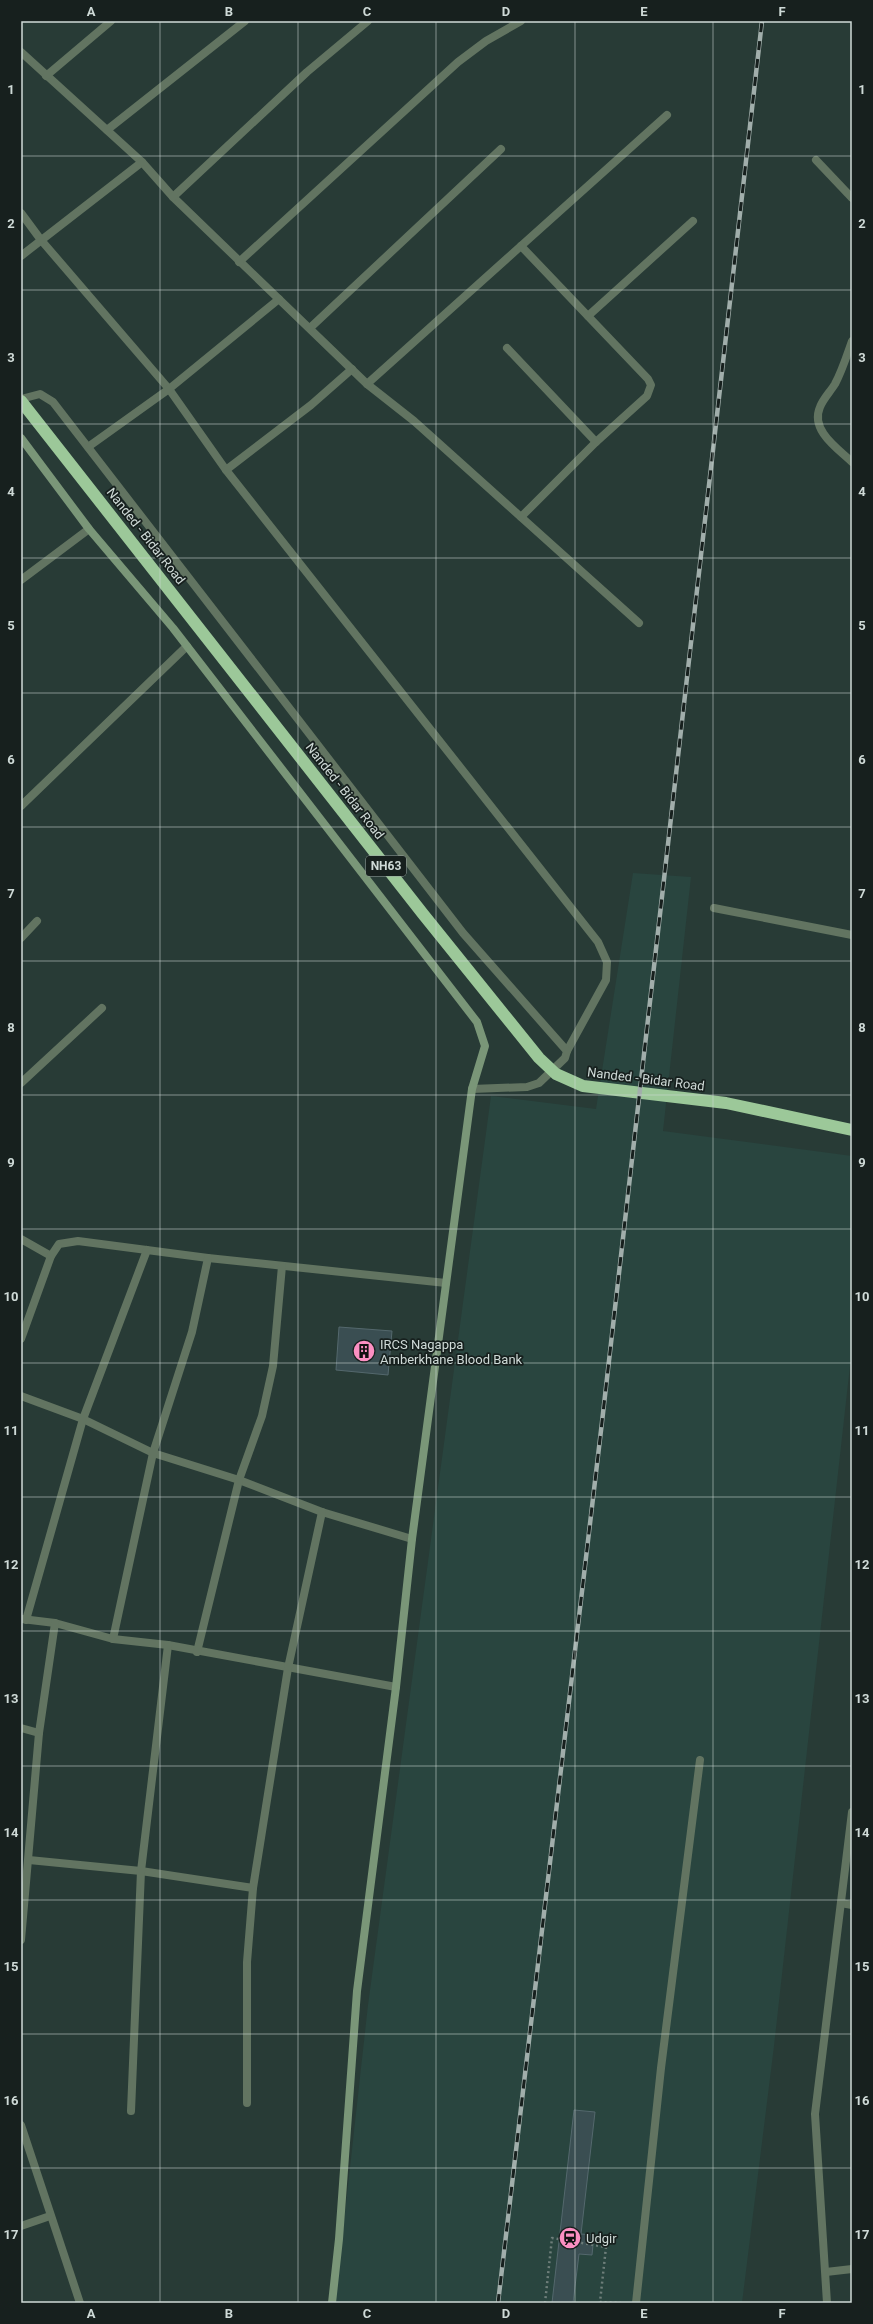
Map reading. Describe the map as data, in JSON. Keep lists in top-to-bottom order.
{
  "streets": {
    "highway": ["Nanded - Bidar Road", "NH63"]
  },
  "places": {
    "building": ["IRCS Nagappa Amberkhane Blood Bank"],
    "station": ["Udgir"]
  },
  "grid": {
    "columns": [
      "A",
      "B",
      "C",
      "D",
      "E",
      "F"
    ],
    "rows": [
      "1",
      "2",
      "3",
      "4",
      "5",
      "6",
      "7",
      "8",
      "9",
      "10",
      "11",
      "12",
      "13",
      "14",
      "15",
      "16",
      "17"
    ]
  }
}
